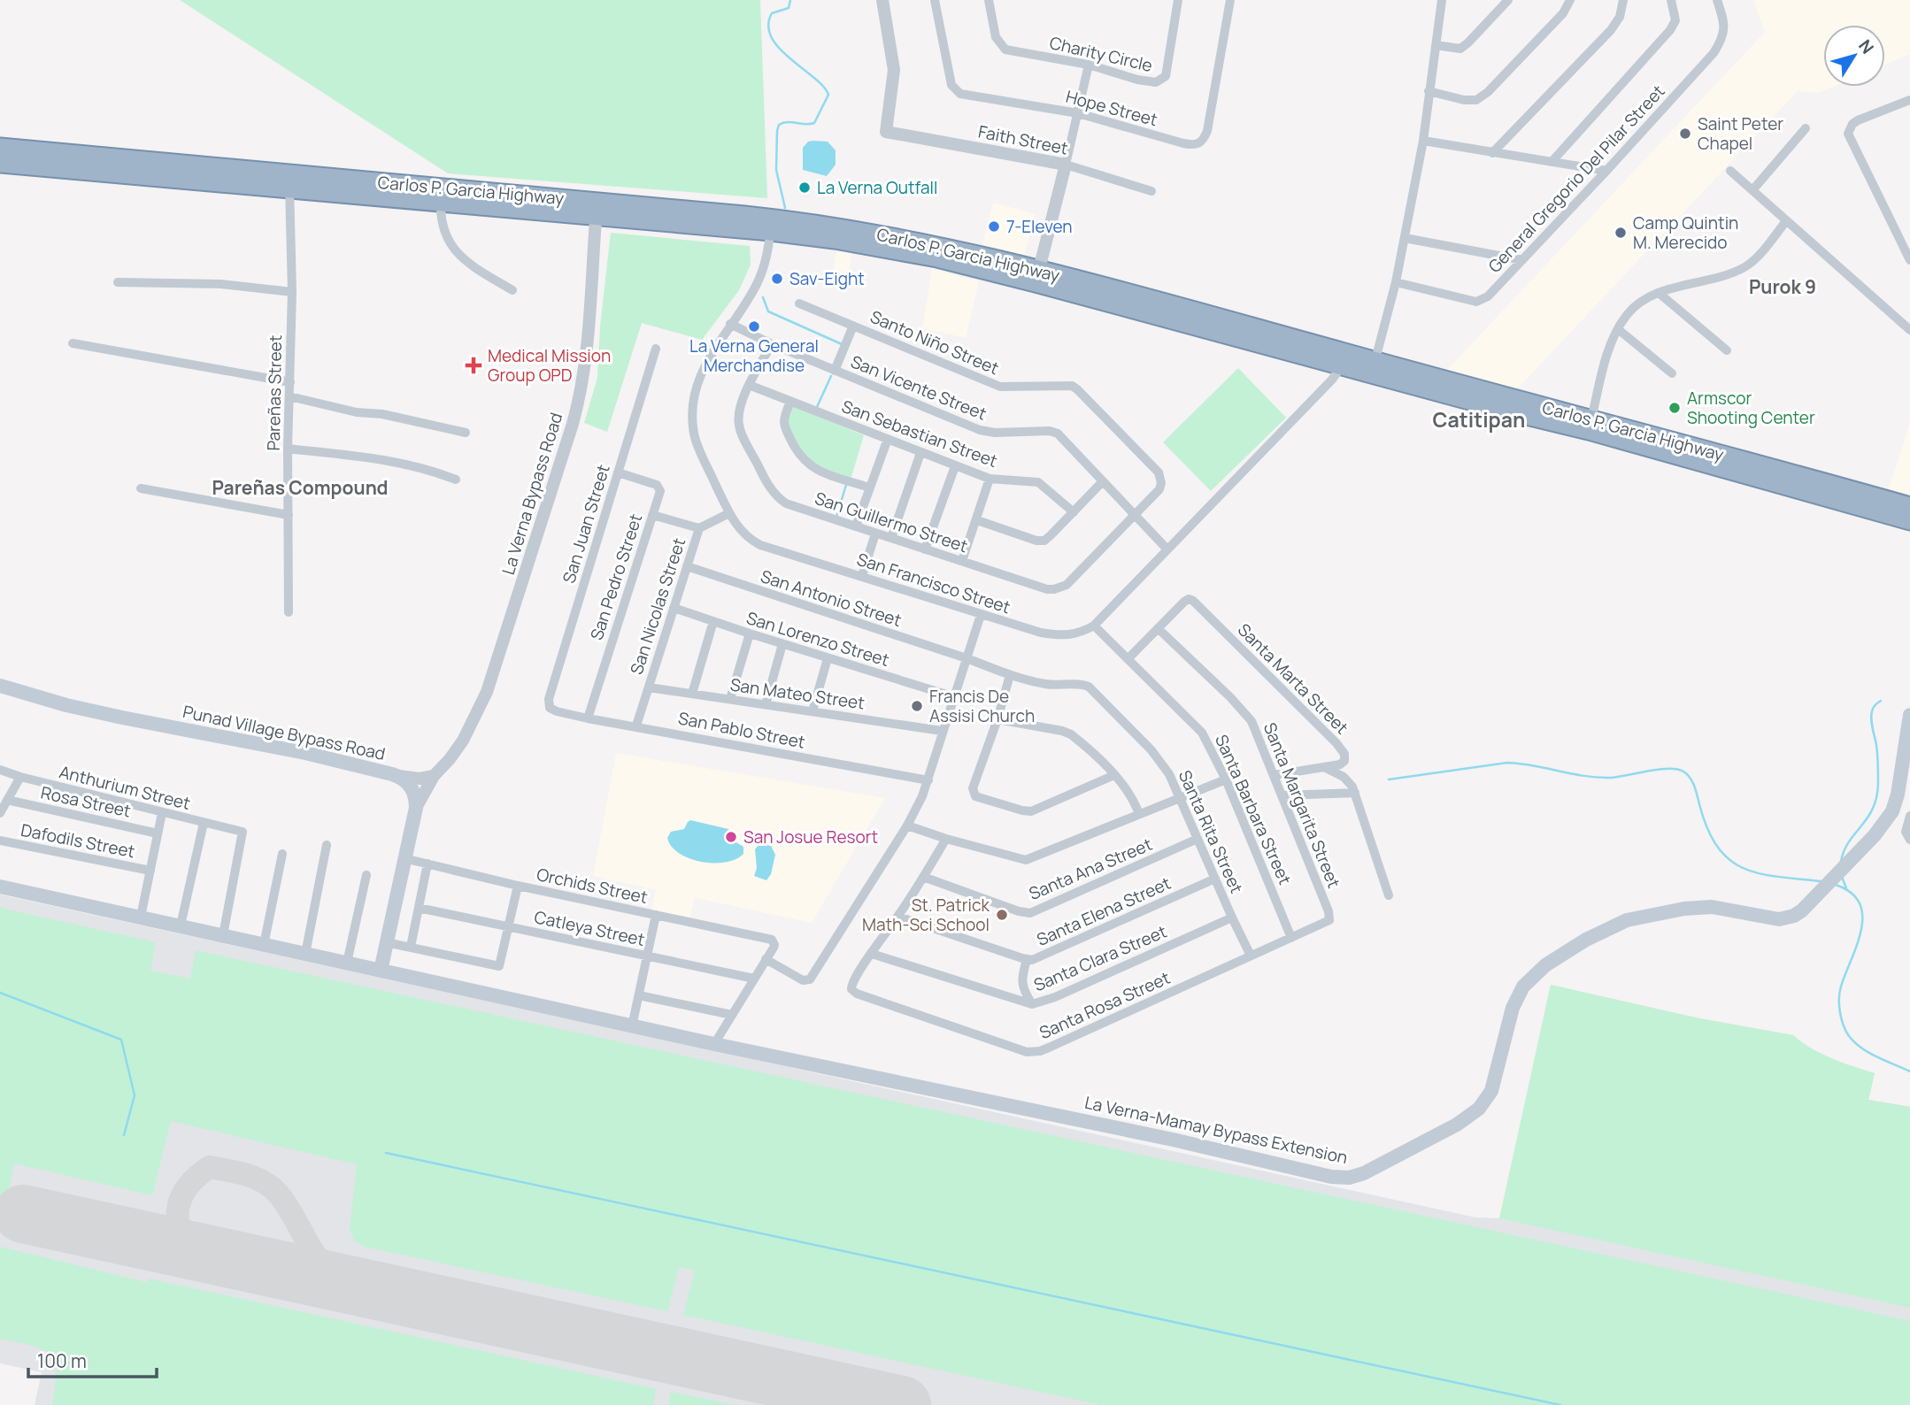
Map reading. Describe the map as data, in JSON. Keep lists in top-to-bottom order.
{
  "streets": {
    "highway": ["Carlos P. Garcia Highway"],
    "main road": ["Punad Village Bypass Road", "La Verna-Mamay Bypass Extension"],
    "street": [
      "Charity Circle",
      "Hope Street",
      "Faith Street",
      "General Gregorio Del Pilar Street",
      "Santo Niño Street",
      "San Vicente Street",
      "Pareñas Street",
      "San Sebastian Street",
      "La Verna Bypass Road",
      "San Guillermo Street",
      "San Juan Street",
      "San Pedro Street",
      "San Francisco Street",
      "San Antonio Street",
      "San Nicolas Street",
      "San Lorenzo Street",
      "Santa Marta Street",
      "San Mateo Street",
      "San Pablo Street",
      "Anthurium Street",
      "Rosa Street",
      "Santa Margarita Street",
      "Santa Barbara Street",
      "Santa Rita Street",
      "Dafodils Street",
      "Santa Ana Street",
      "Orchids Street",
      "Santa Elena Street",
      "Catleya Street",
      "Santa Clara Street",
      "Santa Rosa Street"
    ]
  },
  "crossings": [
    ["Carlos P. Garcia Highway", "Pareñas Street"],
    ["Carlos P. Garcia Highway", "La Verna Bypass Road"],
    ["Carlos P. Garcia Highway", "San Francisco Street"],
    ["Santo Niño Street", "San Vicente Street"],
    ["Santo Niño Street", "San Guillermo Street"],
    ["San Vicente Street", "San Guillermo Street"],
    ["San Vicente Street", "San Francisco Street"],
    ["San Sebastian Street", "San Guillermo Street"],
    ["La Verna Bypass Road", "Punad Village Bypass Road"],
    ["San Juan Street", "San Pedro Street"],
    ["San Juan Street", "San Pablo Street"],
    ["San Pedro Street", "San Pablo Street"],
    ["San Francisco Street", "San Nicolas Street"],
    ["San Francisco Street", "Santa Barbara Street"],
    ["San Antonio Street", "San Nicolas Street"],
    ["San Antonio Street", "Santa Rita Street"],
    ["San Nicolas Street", "San Lorenzo Street"],
    ["San Nicolas Street", "San Mateo Street"],
    ["San Nicolas Street", "San Pablo Street"],
    ["Santa Marta Street", "Santa Margarita Street"],
    ["Santa Margarita Street", "Santa Rosa Street"],
    ["Santa Barbara Street", "Santa Rosa Street"],
    ["Santa Rita Street", "Santa Ana Street"],
    ["Santa Rita Street", "Santa Elena Street"],
    ["Santa Rita Street", "Santa Clara Street"],
    ["Santa Rita Street", "Santa Rosa Street"],
    ["Santa Clara Street", "Santa Rosa Street"]
  ],
  "districts": ["Purok 9", "Catitipan", "Pareñas Compound"],
  "places": {
    "other": [
      "Saint Peter Chapel",
      "La Verna Outfall",
      "7-Eleven",
      "Camp Quintin M. Merecido",
      "Sav-Eight",
      "La Verna General Merchandise",
      "Armscor Shooting Center",
      "Francis De Assisi Church",
      "San Josue Resort",
      "St. Patrick Math-Sci School"
    ],
    "health": ["Medical Mission Group OPD"]
  },
  "scale_bar": "100 m",
  "north": "top right"
}
